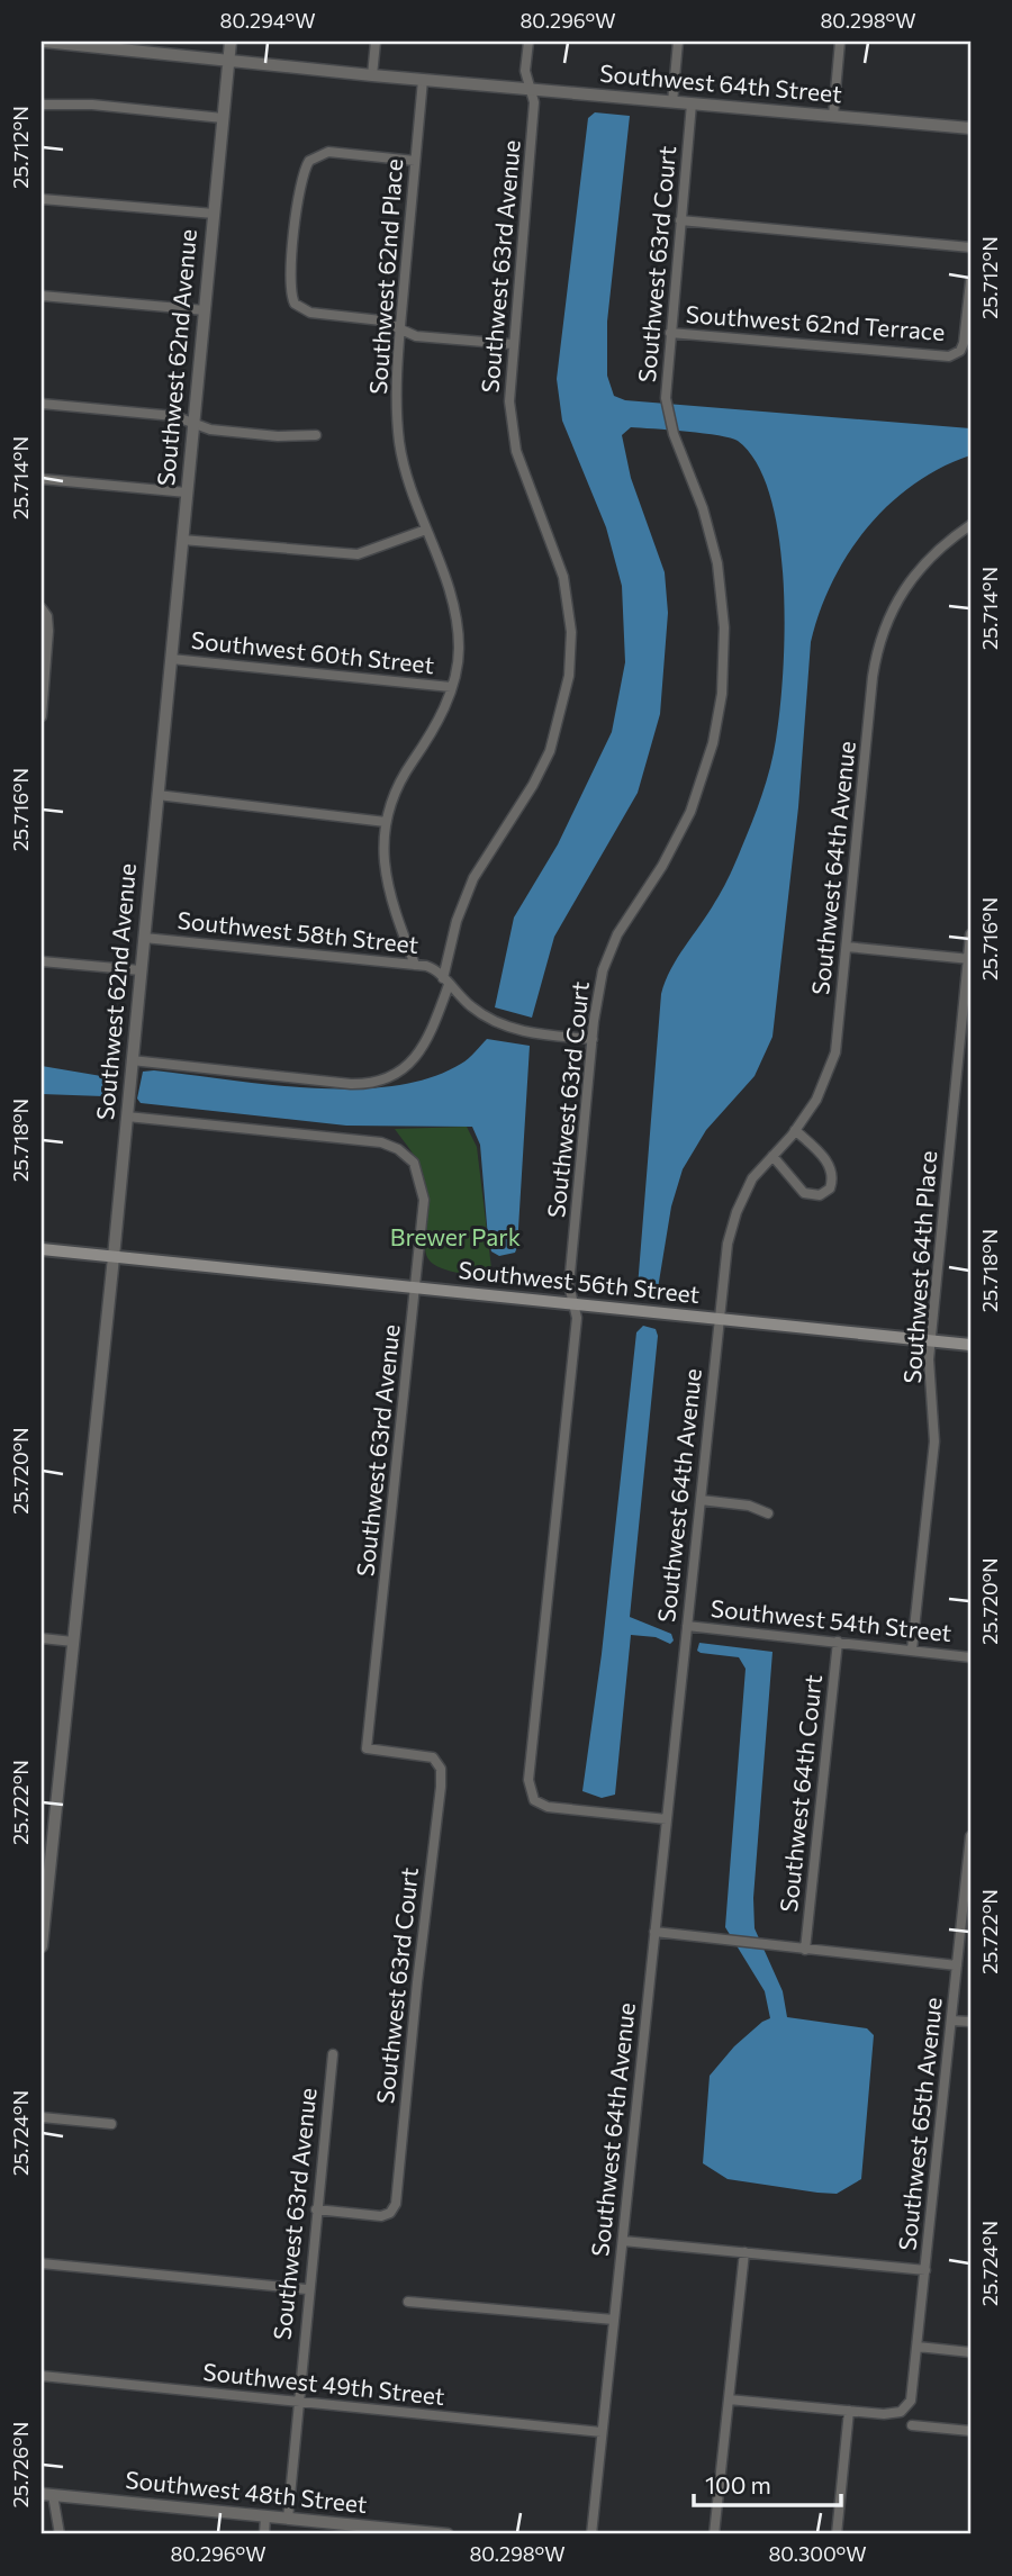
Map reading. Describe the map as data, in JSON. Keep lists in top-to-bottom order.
{
  "streets": {
    "main road": ["Southwest 56th Street"],
    "street": [
      "Southwest 64th Street",
      "Southwest 63rd Court",
      "Southwest 63rd Avenue",
      "Southwest 62nd Place",
      "Southwest 62nd Terrace",
      "Southwest 62nd Avenue",
      "Southwest 60th Street",
      "Southwest 64th Avenue",
      "Southwest 58th Street",
      "Southwest 64th Place",
      "Southwest 54th Street",
      "Southwest 64th Court",
      "Southwest 65th Avenue",
      "Southwest 49th Street",
      "Southwest 48th Street"
    ]
  },
  "crossings": [
    ["Southwest 64th Street", "Southwest 63rd Court"],
    ["Southwest 64th Street", "Southwest 63rd Avenue"],
    ["Southwest 64th Street", "Southwest 62nd Place"],
    ["Southwest 64th Street", "Southwest 62nd Avenue"],
    ["Southwest 63rd Court", "Southwest 63rd Avenue"],
    ["Southwest 63rd Court", "Southwest 62nd Terrace"],
    ["Southwest 63rd Court", "Southwest 64th Avenue"],
    ["Southwest 63rd Court", "Southwest 56th Street"],
    ["Southwest 63rd Avenue", "Southwest 62nd Avenue"],
    ["Southwest 63rd Avenue", "Southwest 58th Street"],
    ["Southwest 63rd Avenue", "Southwest 56th Street"],
    ["Southwest 63rd Avenue", "Southwest 49th Street"],
    ["Southwest 63rd Avenue", "Southwest 48th Street"],
    ["Southwest 62nd Place", "Southwest 60th Street"],
    ["Southwest 62nd Place", "Southwest 58th Street"],
    ["Southwest 62nd Avenue", "Southwest 60th Street"],
    ["Southwest 62nd Avenue", "Southwest 58th Street"],
    ["Southwest 62nd Avenue", "Southwest 56th Street"],
    ["Southwest 64th Avenue", "Southwest 56th Street"],
    ["Southwest 64th Avenue", "Southwest 54th Street"],
    ["Southwest 64th Avenue", "Southwest 49th Street"],
    ["Southwest 64th Place", "Southwest 56th Street"],
    ["Southwest 64th Place", "Southwest 54th Street"],
    ["Southwest 54th Street", "Southwest 64th Court"]
  ],
  "parks": ["Brewer Park"],
  "scale_bar": "100 m",
  "coordinates": [
    "80.294°W",
    "80.296°W",
    "80.298°W",
    "25.712°N",
    "25.714°N",
    "25.716°N",
    "25.718°N",
    "25.720°N",
    "25.722°N",
    "25.724°N",
    "25.726°N",
    "80.300°W"
  ]
}
